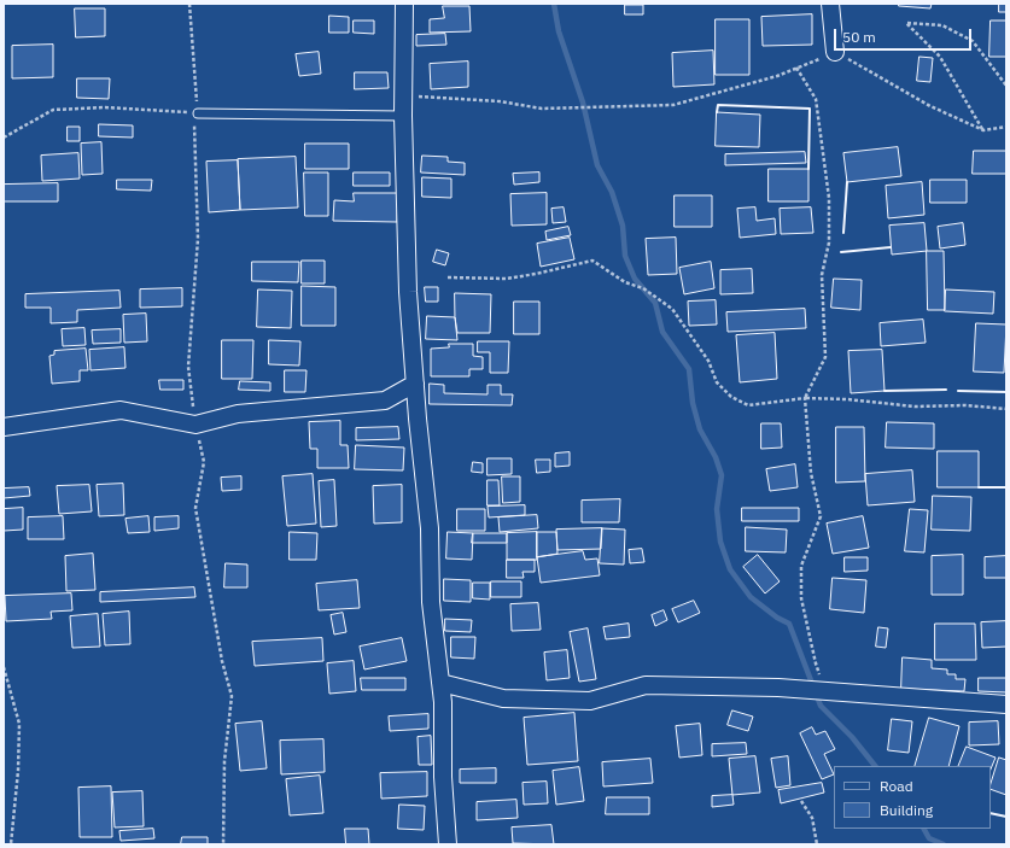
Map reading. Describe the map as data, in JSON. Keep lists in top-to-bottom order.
{
  "legend": ["Road", "Building"],
  "scale_bar": "50 m"
}
